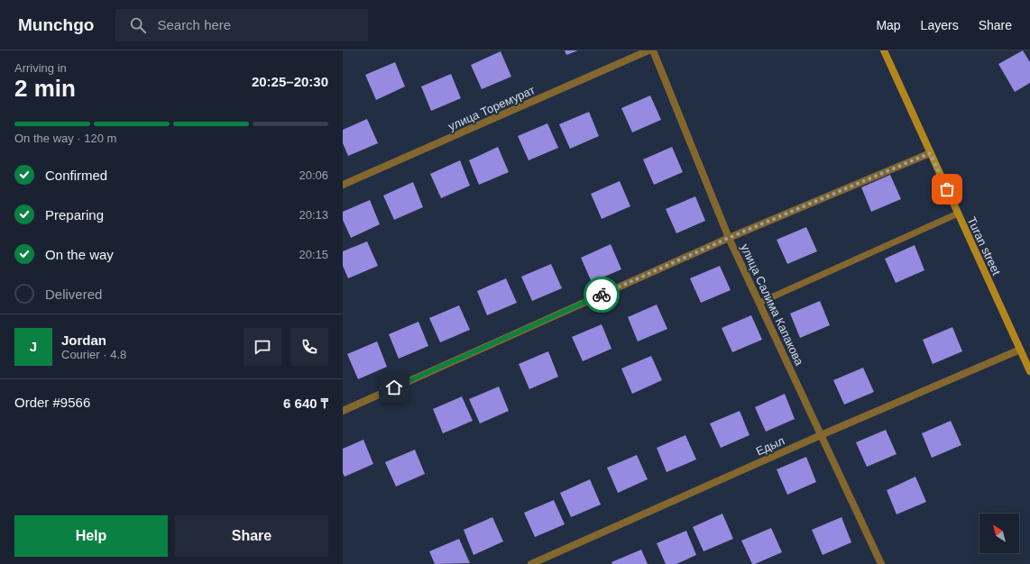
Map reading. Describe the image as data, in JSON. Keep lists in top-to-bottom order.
{
  "streets": {
    "street": [
      "улица Торемурат",
      "Turan street",
      "улица Салима Капакова",
      "Едыл"
    ]
  },
  "crossings": [
    ["Turan street", "Едыл"],
    ["улица Салима Капакова", "Едыл"]
  ],
  "north": "top left",
  "page": {
    "header": "Munchgo",
    "search": "Search here",
    "nav": ["Map", "Layers", "Share"],
    "heading": ["2 min", "Arriving in", "20:25–20:30"],
    "panel": [
      "Jordan",
      "Courier · 4.8",
      "Order #9566",
      "6 640 ₸"
    ],
    "bar": "On the way · 120 m",
    "list": [
      ["Confirmed", "20:06"],
      ["Preparing", "20:13"],
      ["On the way", "20:15"],
      "Delivered"
    ],
    "round": "J",
    "buttons": ["Help", "Share"]
  }
}
